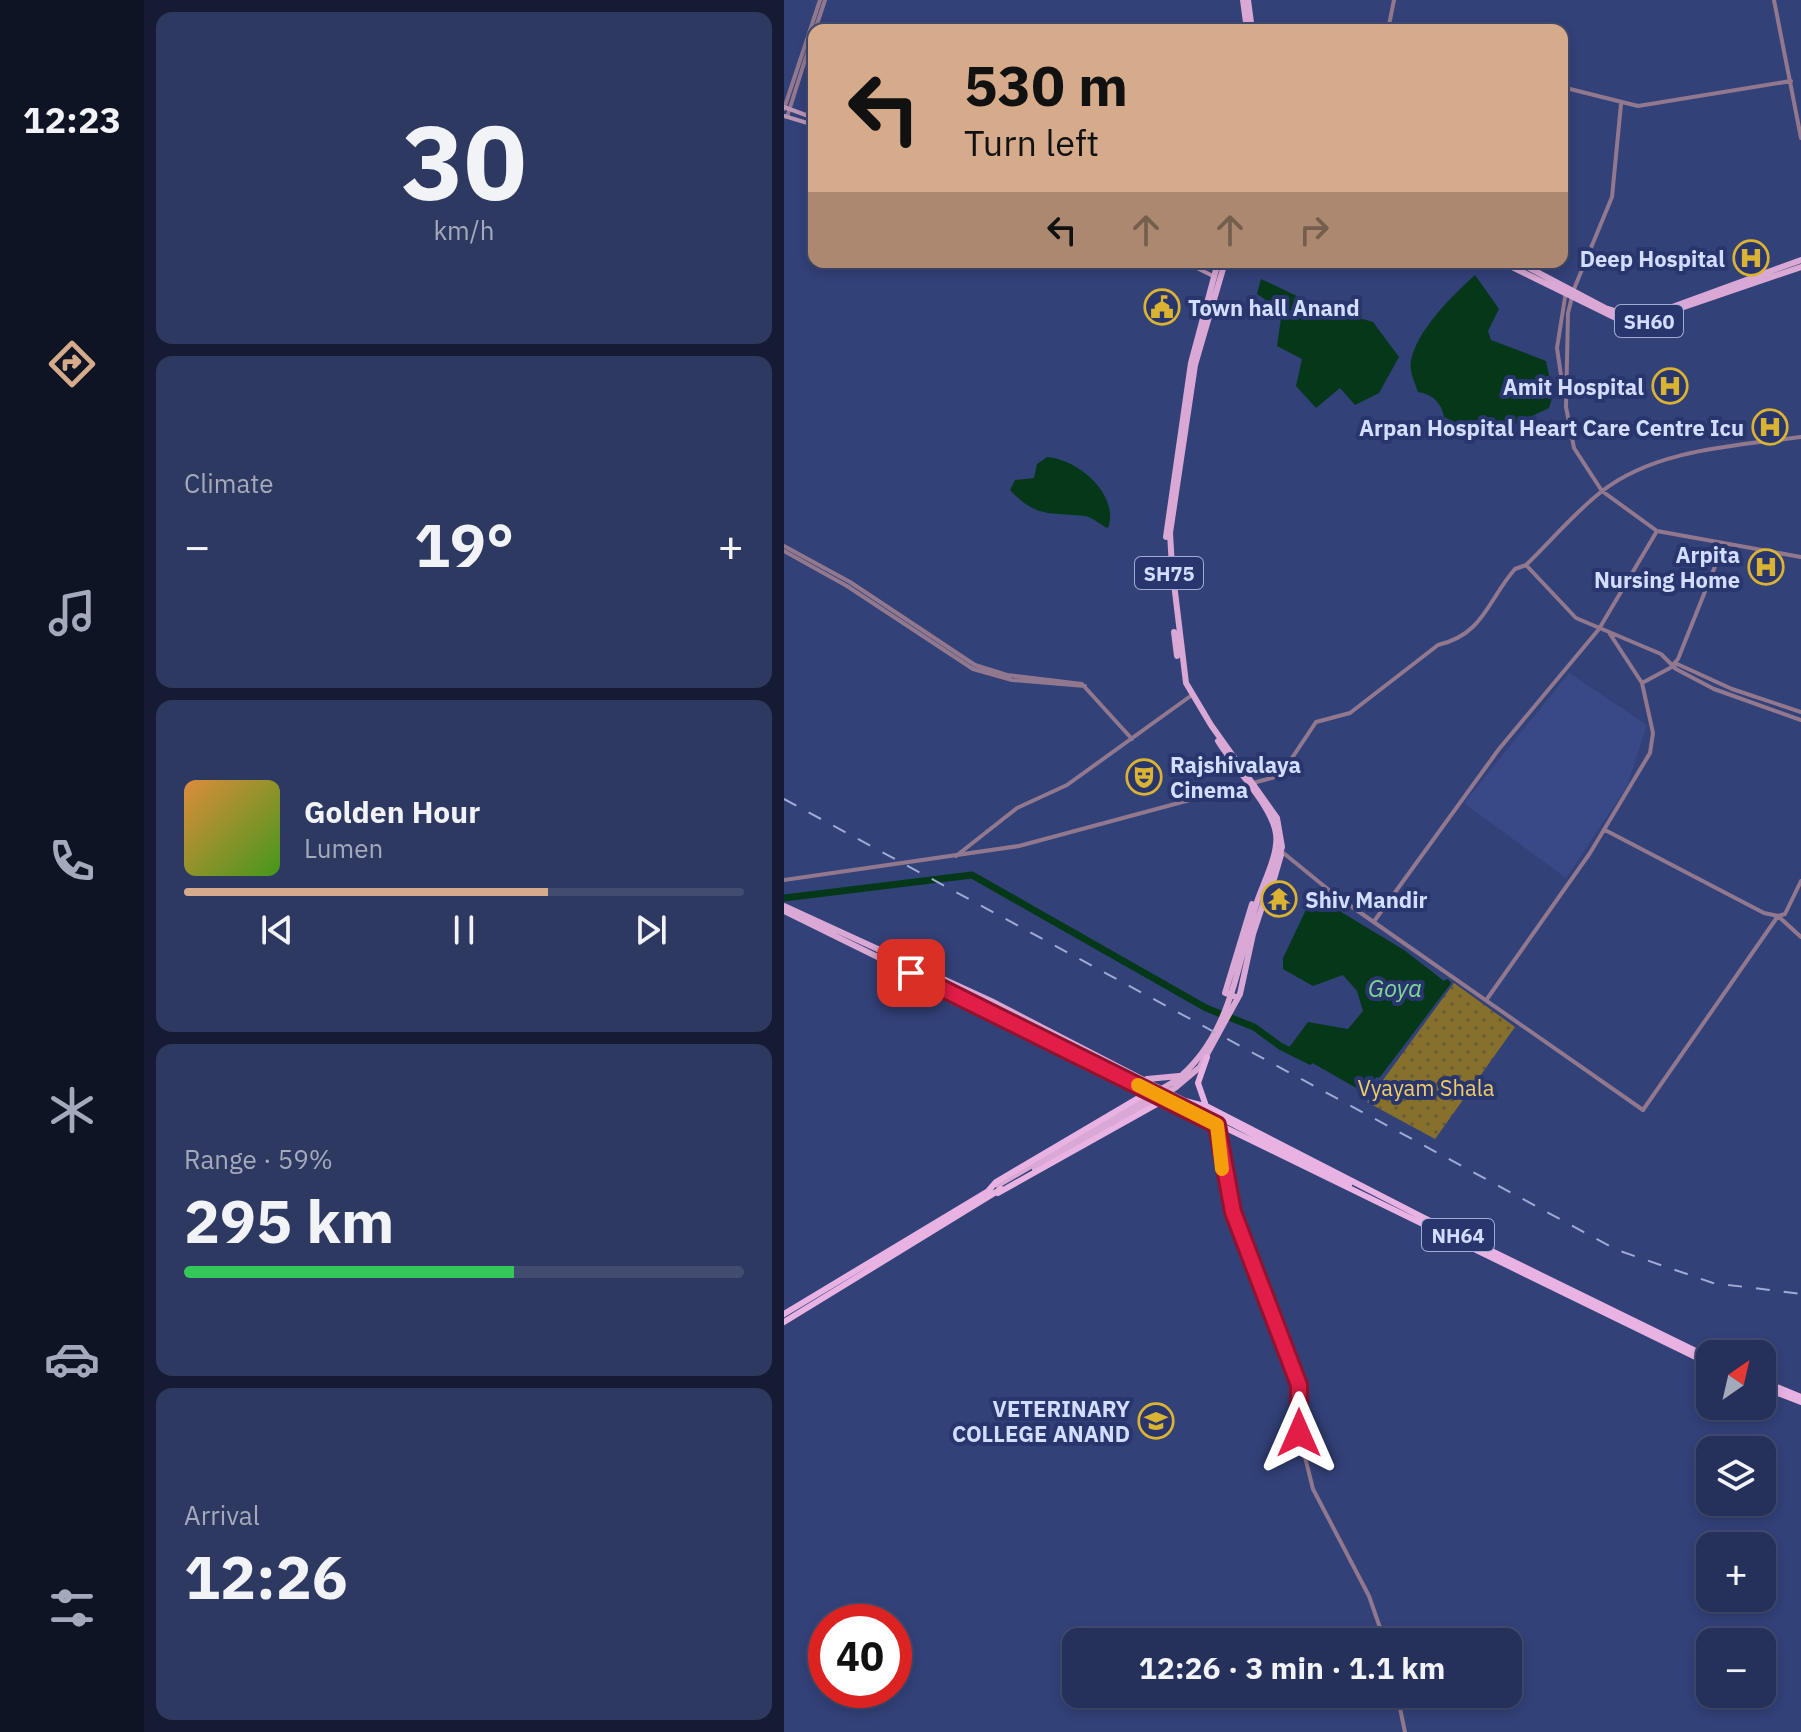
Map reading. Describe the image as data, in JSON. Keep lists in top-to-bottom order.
{
  "streets": {
    "highway": ["NH64"],
    "main road": ["SH60", "SH75"]
  },
  "water": ["Goya"],
  "parks": ["Vyayam Shala"],
  "places": {
    "hospital": [
      "Deep Hospital",
      "Amit Hospital",
      "Arpan Hospital Heart Care Centre Icu",
      "Arpita Nursing Home"
    ],
    "public building": ["Town hall Anand"],
    "theatre": ["Rajshivalaya Cinema"],
    "temple": ["Shiv Mandir"],
    "school or university": ["VETERINARY COLLEGE ANAND"]
  },
  "north": "top right",
  "page": {
    "tabs": "12:23",
    "tile": [
      ["30", "km/h"],
      "Climate",
      ["Range · 59%", "295 km"],
      ["Arrival", "12:26"]
    ],
    "turn": ["530 m", "Turn left"],
    "heat": ["−", "19°", "+"],
    "song": ["Golden Hour", "Lumen"],
    "map_buttons": ["+", "−"],
    "limit": "40",
    "trip": "12:26 · 3 min · 1.1 km"
  }
}
